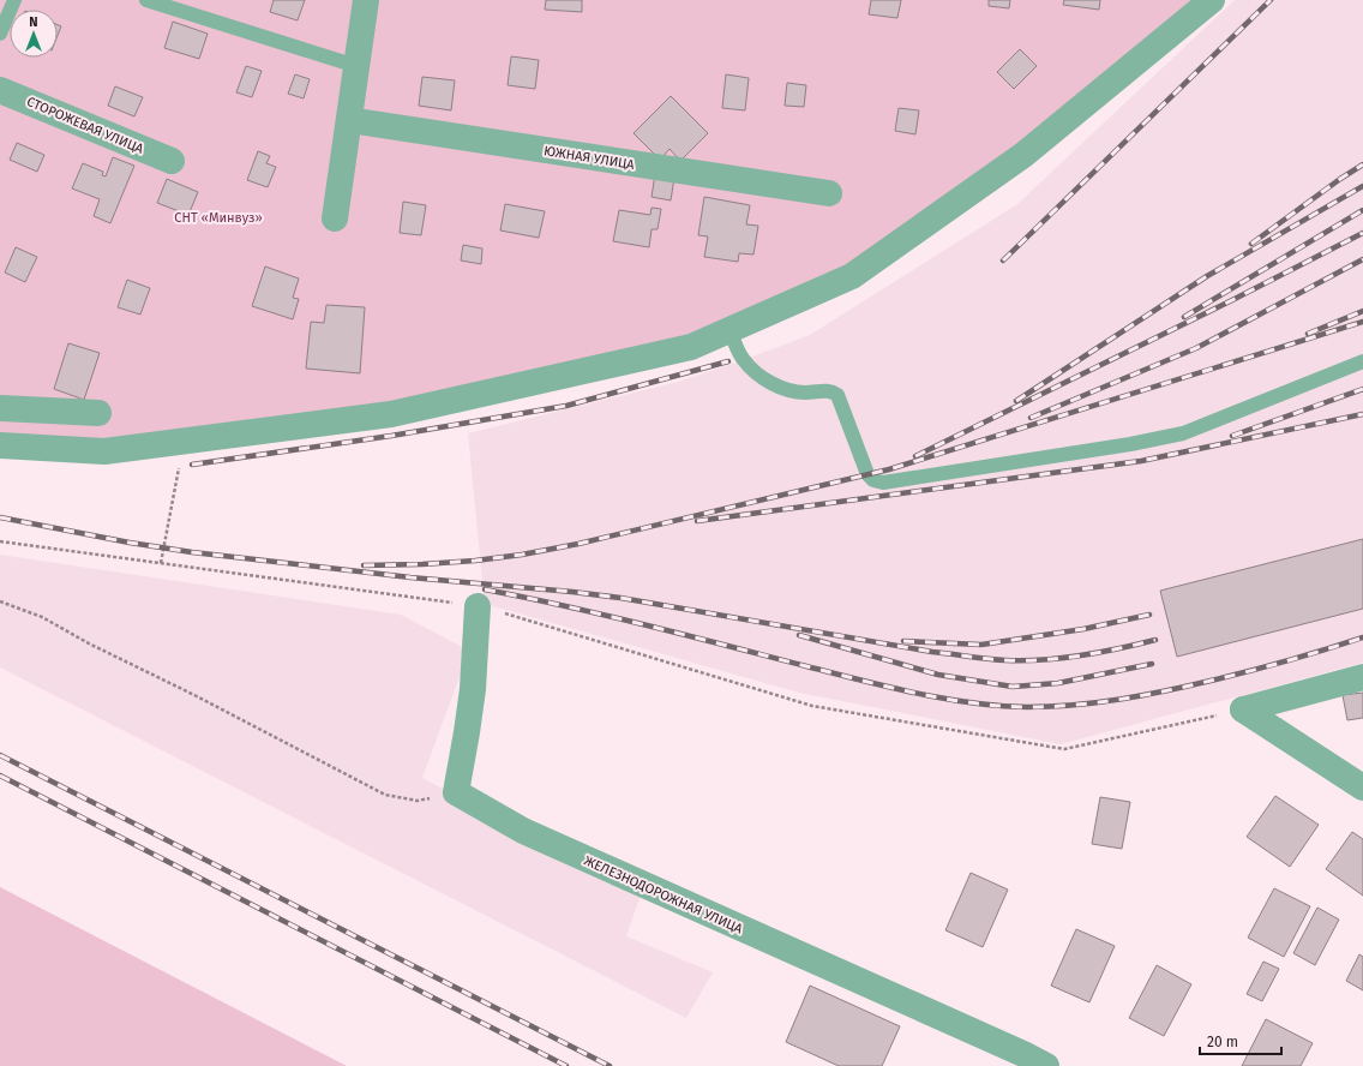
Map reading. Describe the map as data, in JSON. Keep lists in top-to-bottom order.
{
  "streets": {
    "street": ["СТОРОЖЕВАЯ УЛИЦА", "ЮЖНАЯ УЛИЦА", "ЖЕЛЕЗНОДОРОЖНАЯ УЛИЦА"]
  },
  "parks": ["СНТ «Минвуз»"],
  "scale_bar": "20 m",
  "north": "top"
}
